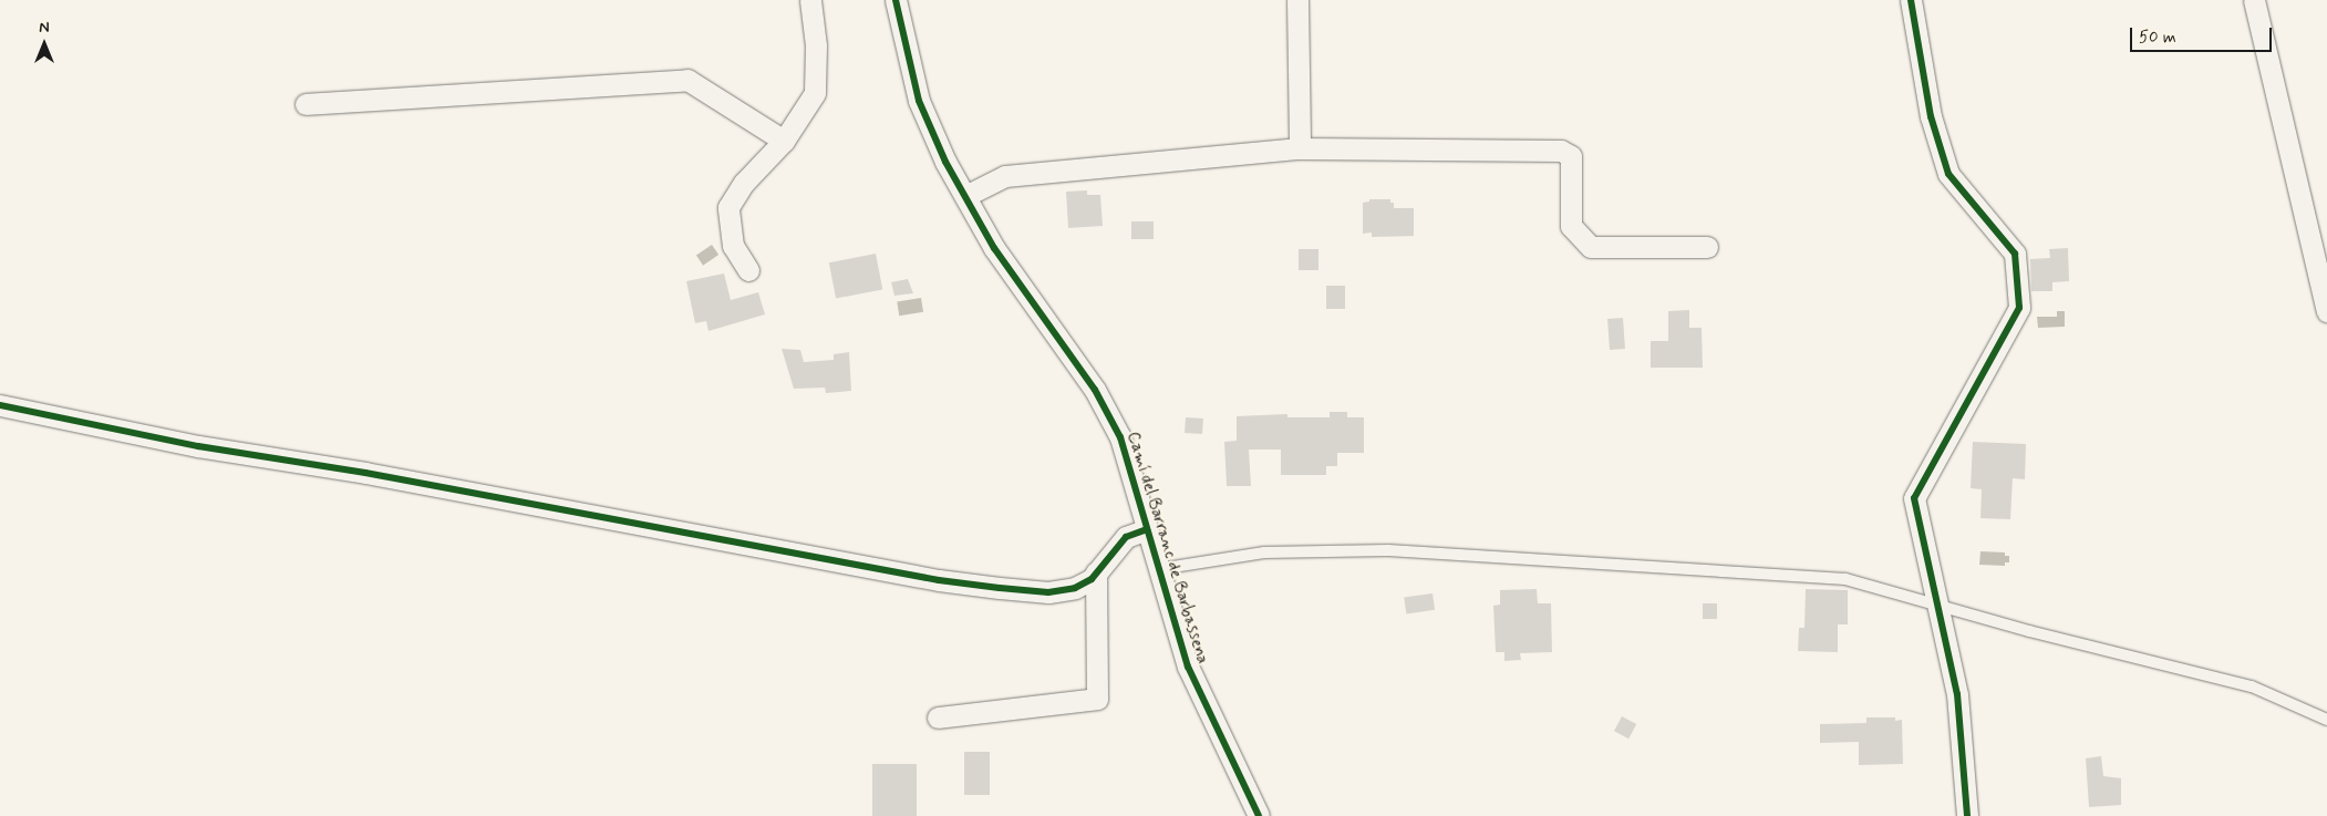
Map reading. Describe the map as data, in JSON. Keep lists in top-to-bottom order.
{
  "streets": {
    "street": ["Camí del Barranc de Barbassena"]
  },
  "scale_bar": "50 m",
  "north": "top"
}
